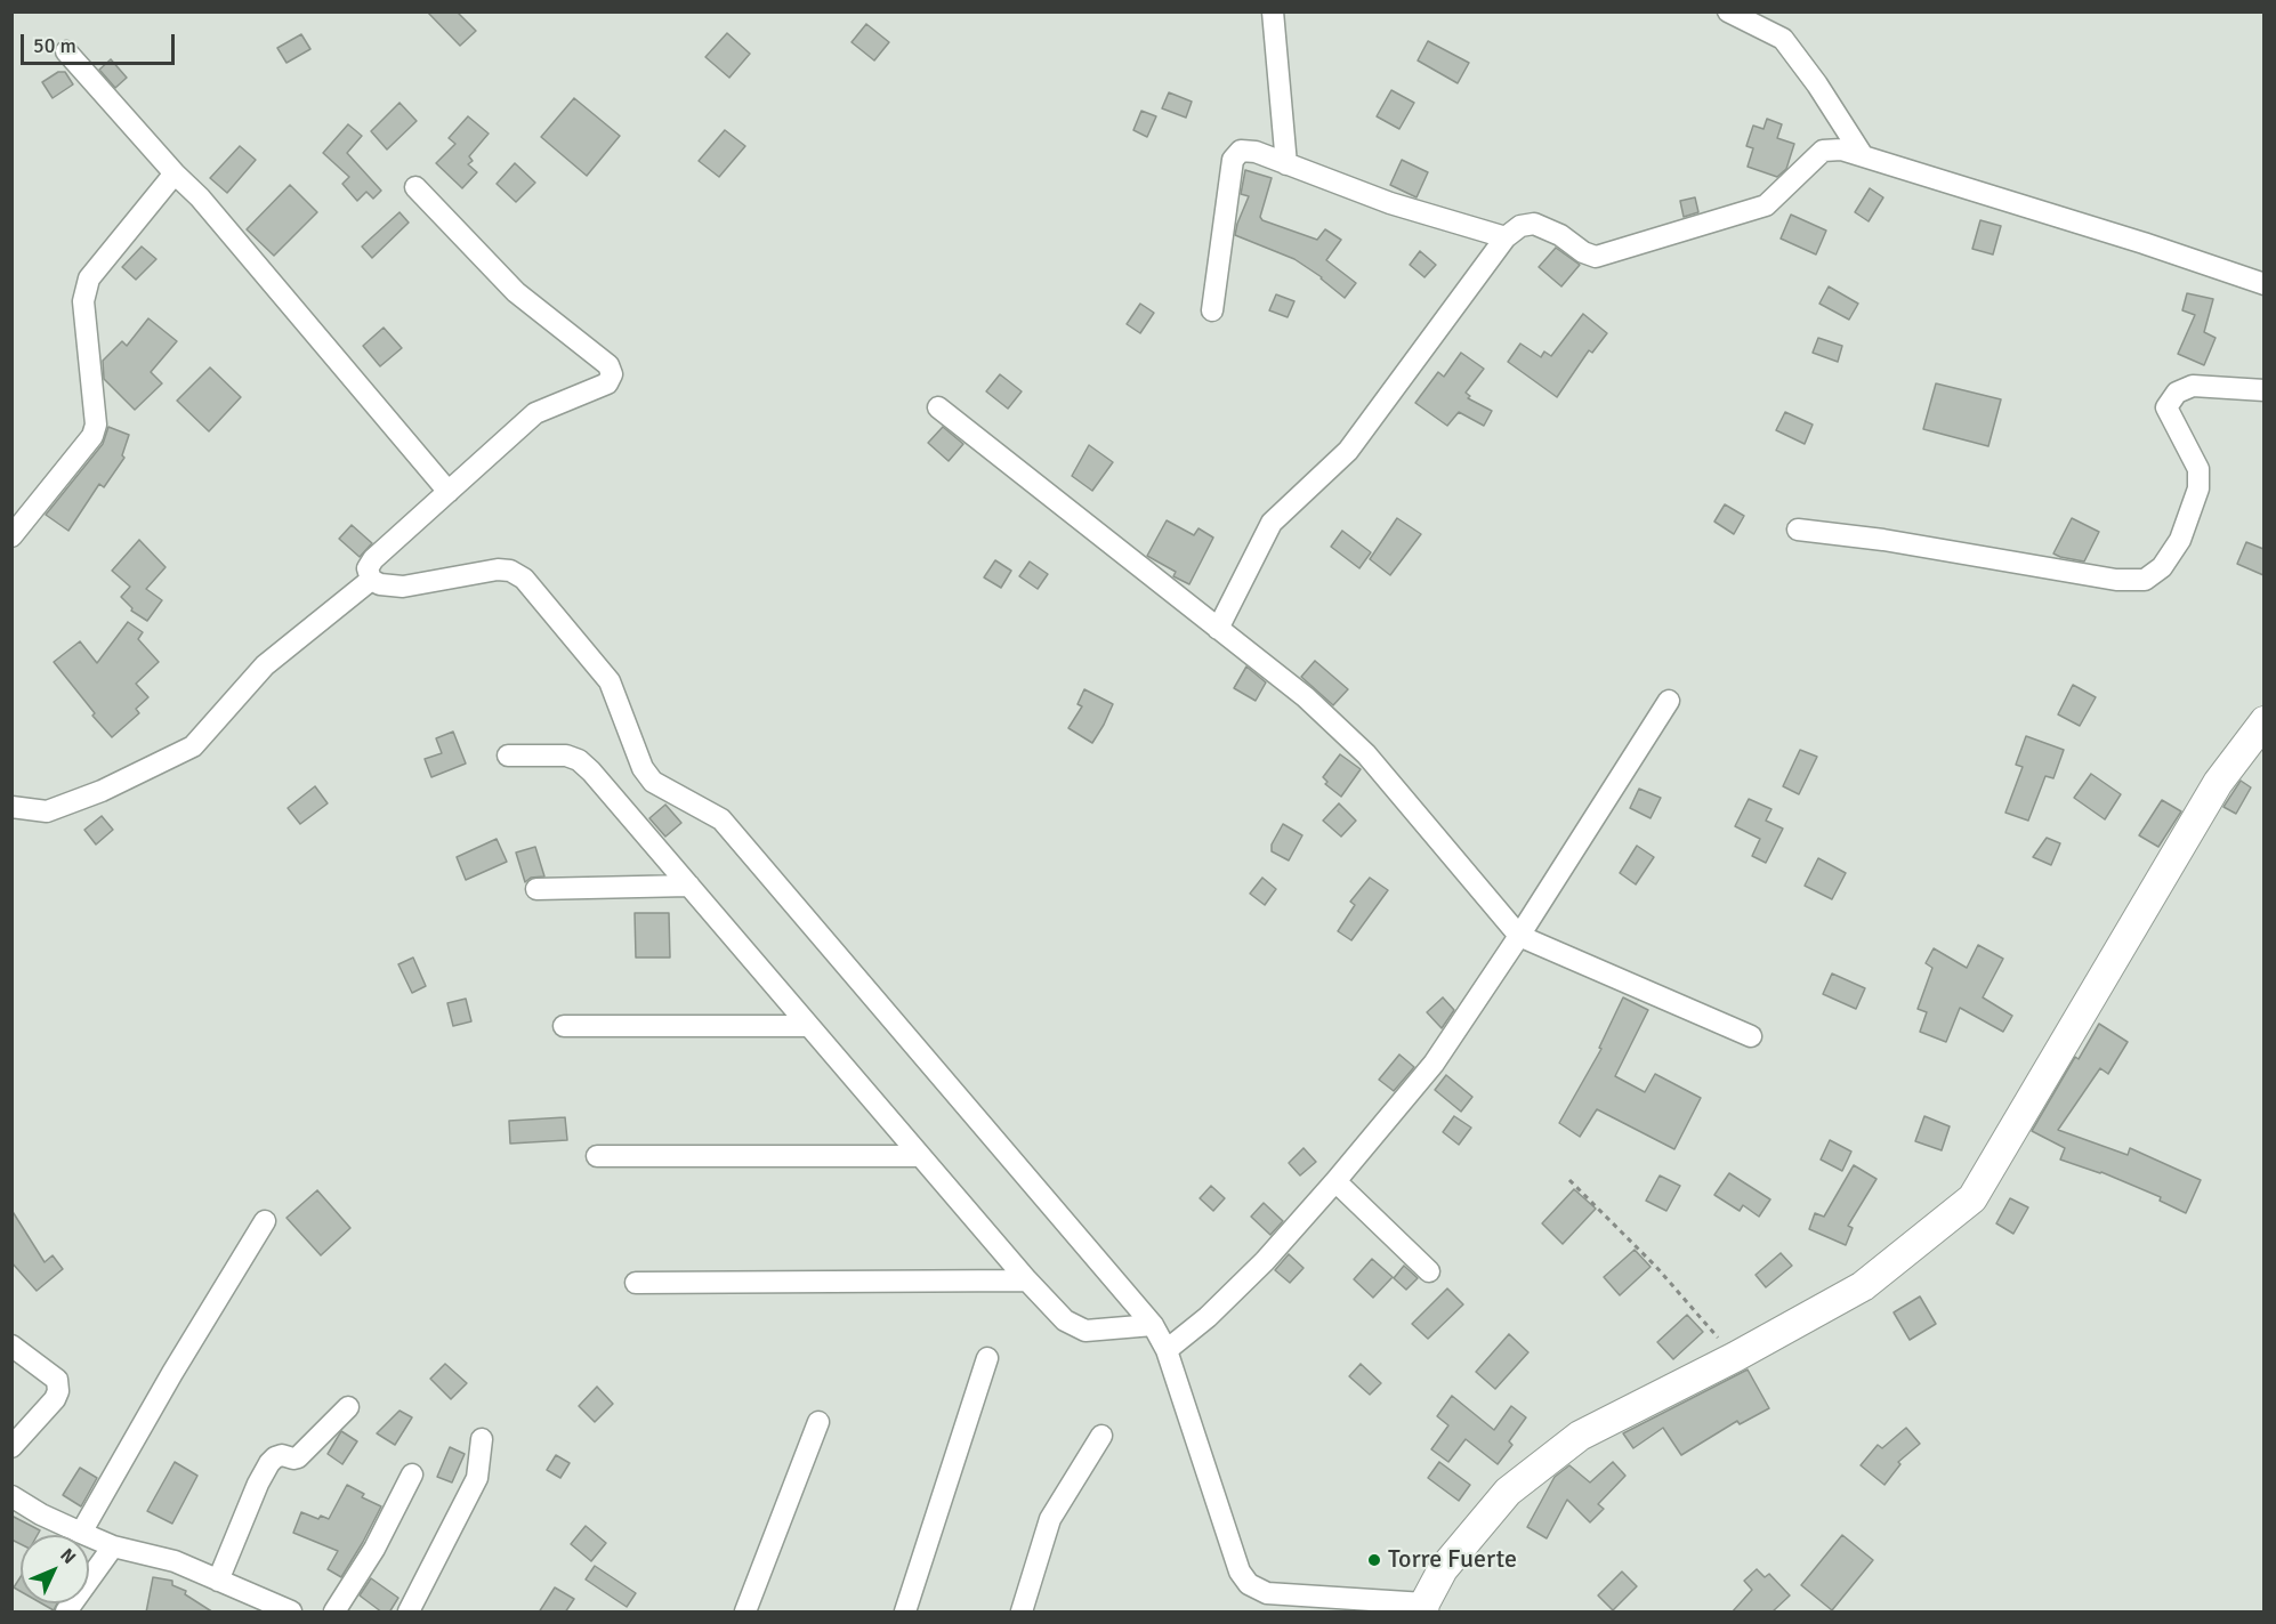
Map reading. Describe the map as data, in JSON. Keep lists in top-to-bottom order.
{
  "places": ["Torre Fuerte"],
  "scale_bar": "50 m",
  "north": "top right"
}
